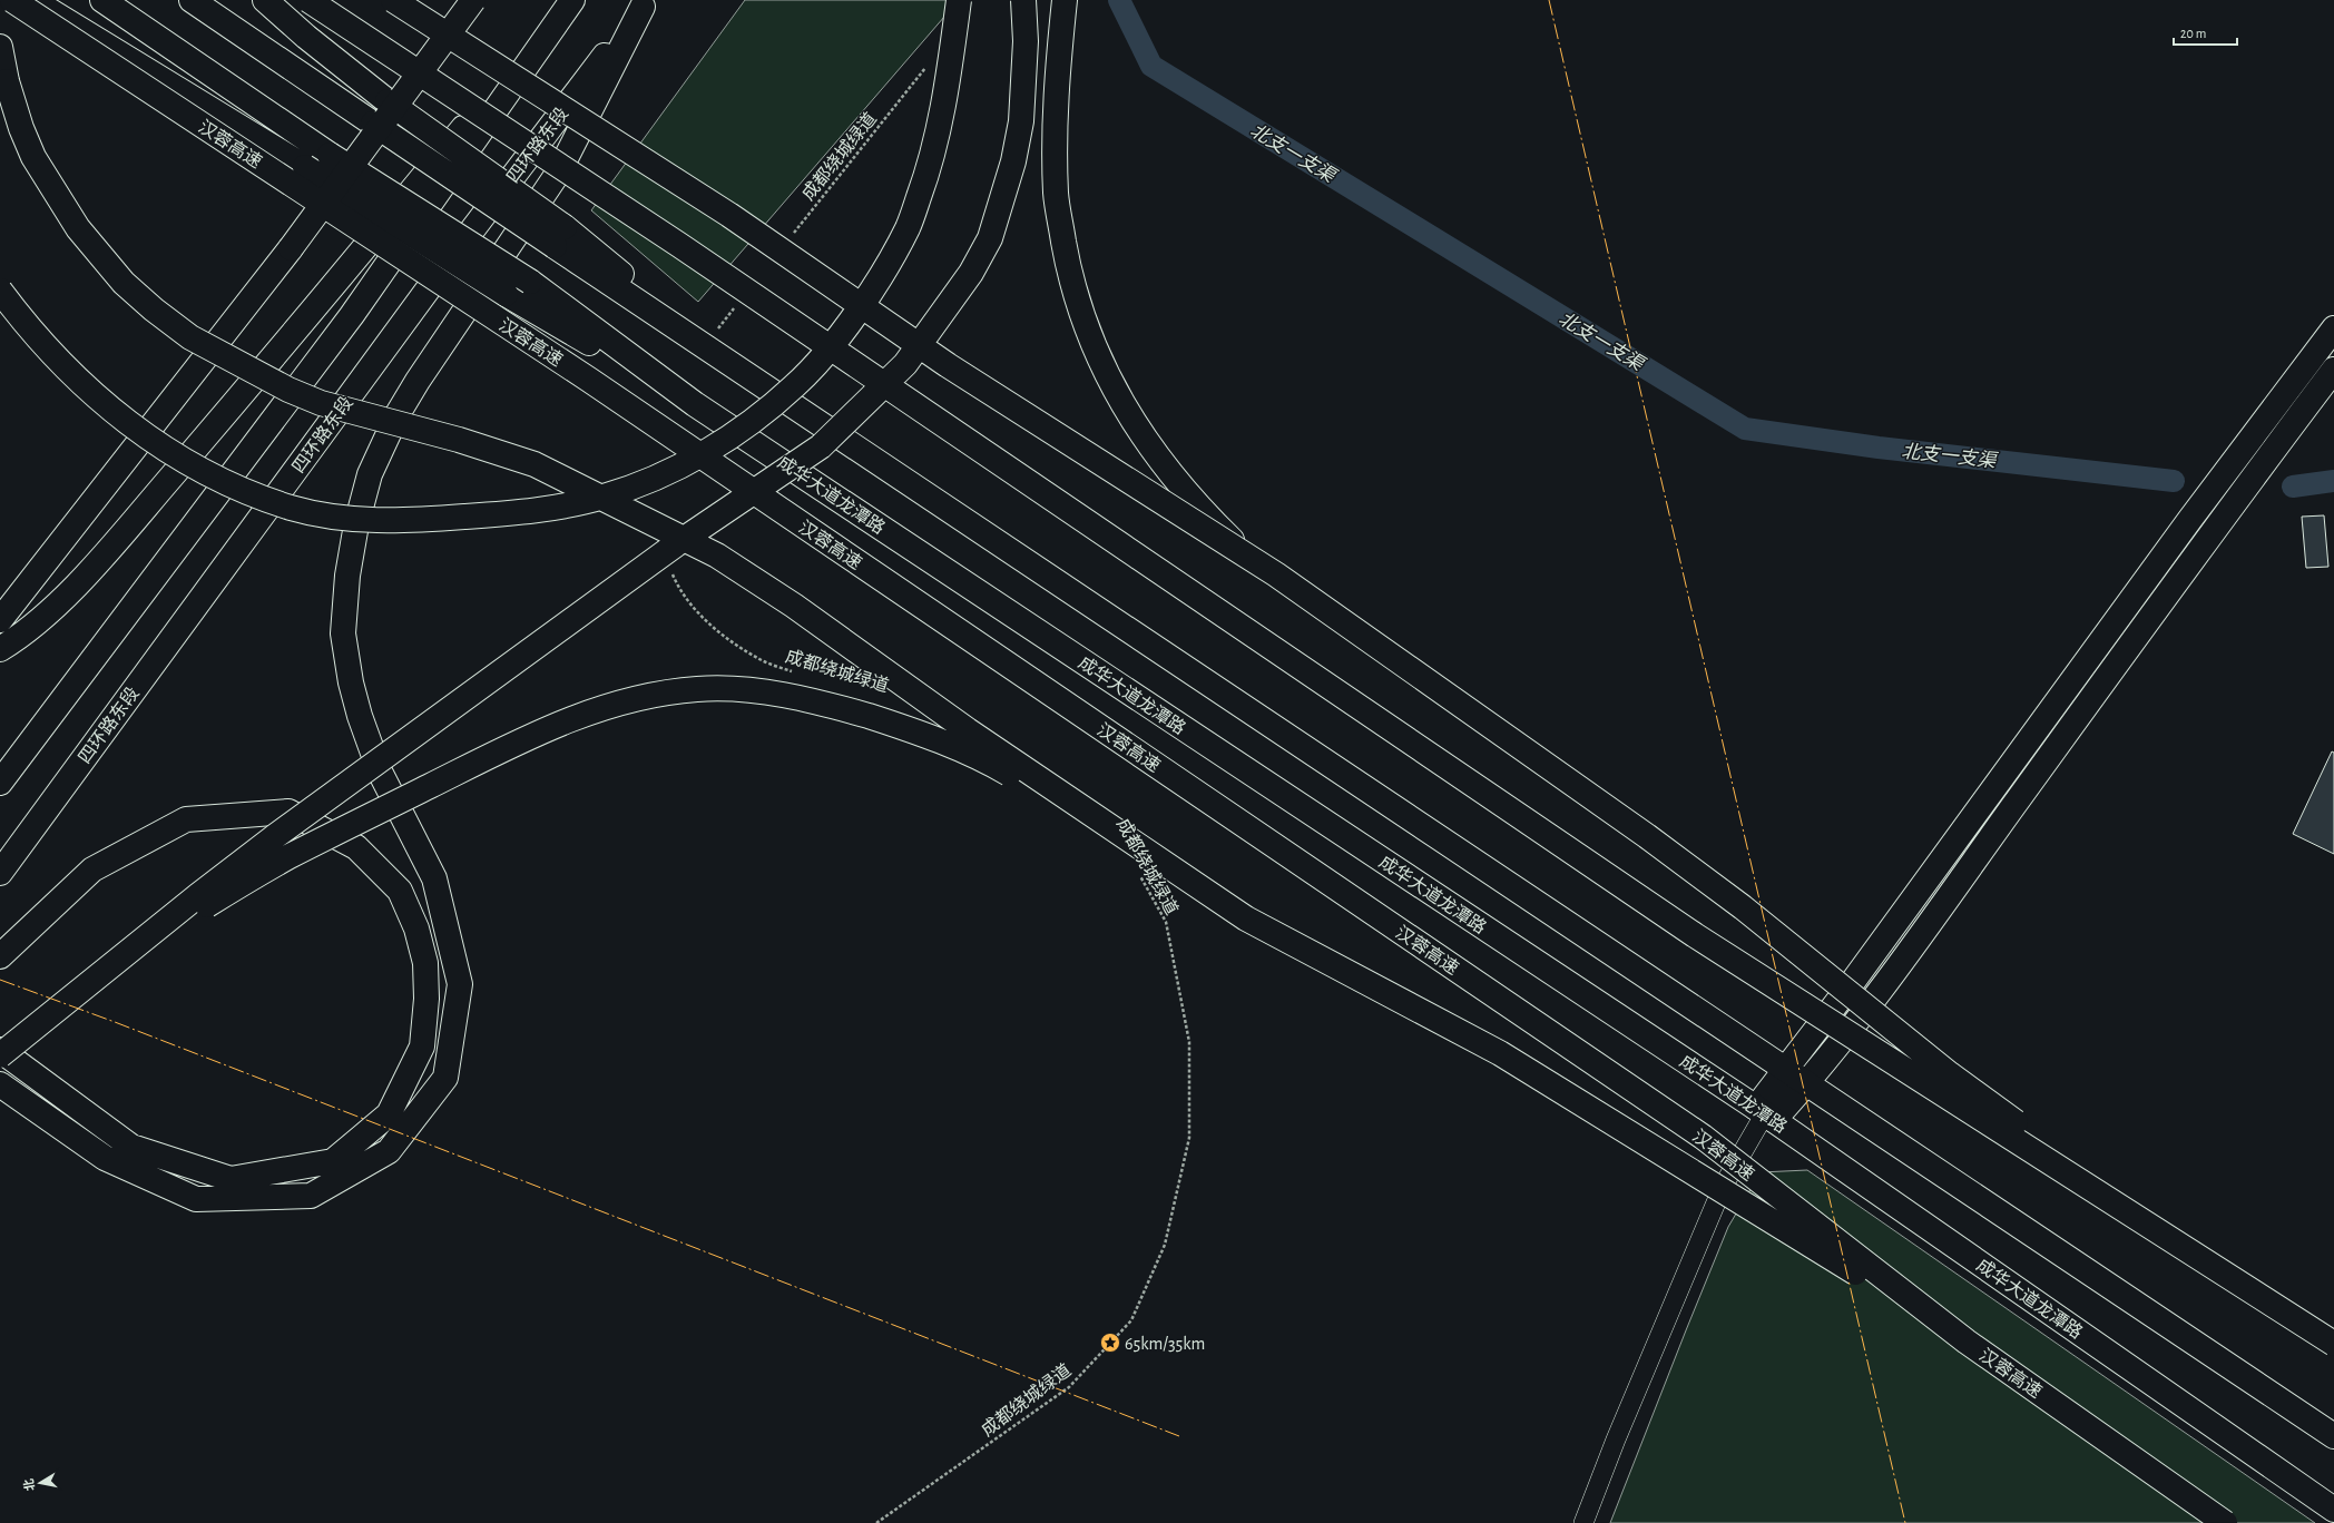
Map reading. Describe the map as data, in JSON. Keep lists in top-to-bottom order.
{
  "streets": {
    "main road": ["汉蓉高速", "四环路东段", "成华大道龙潭路"],
    "path": ["成都绕城绿道"]
  },
  "water": ["北支一支渠"],
  "places": {
    "place": ["65km/35km"]
  },
  "scale_bar": "20 m",
  "north": "left"
}
